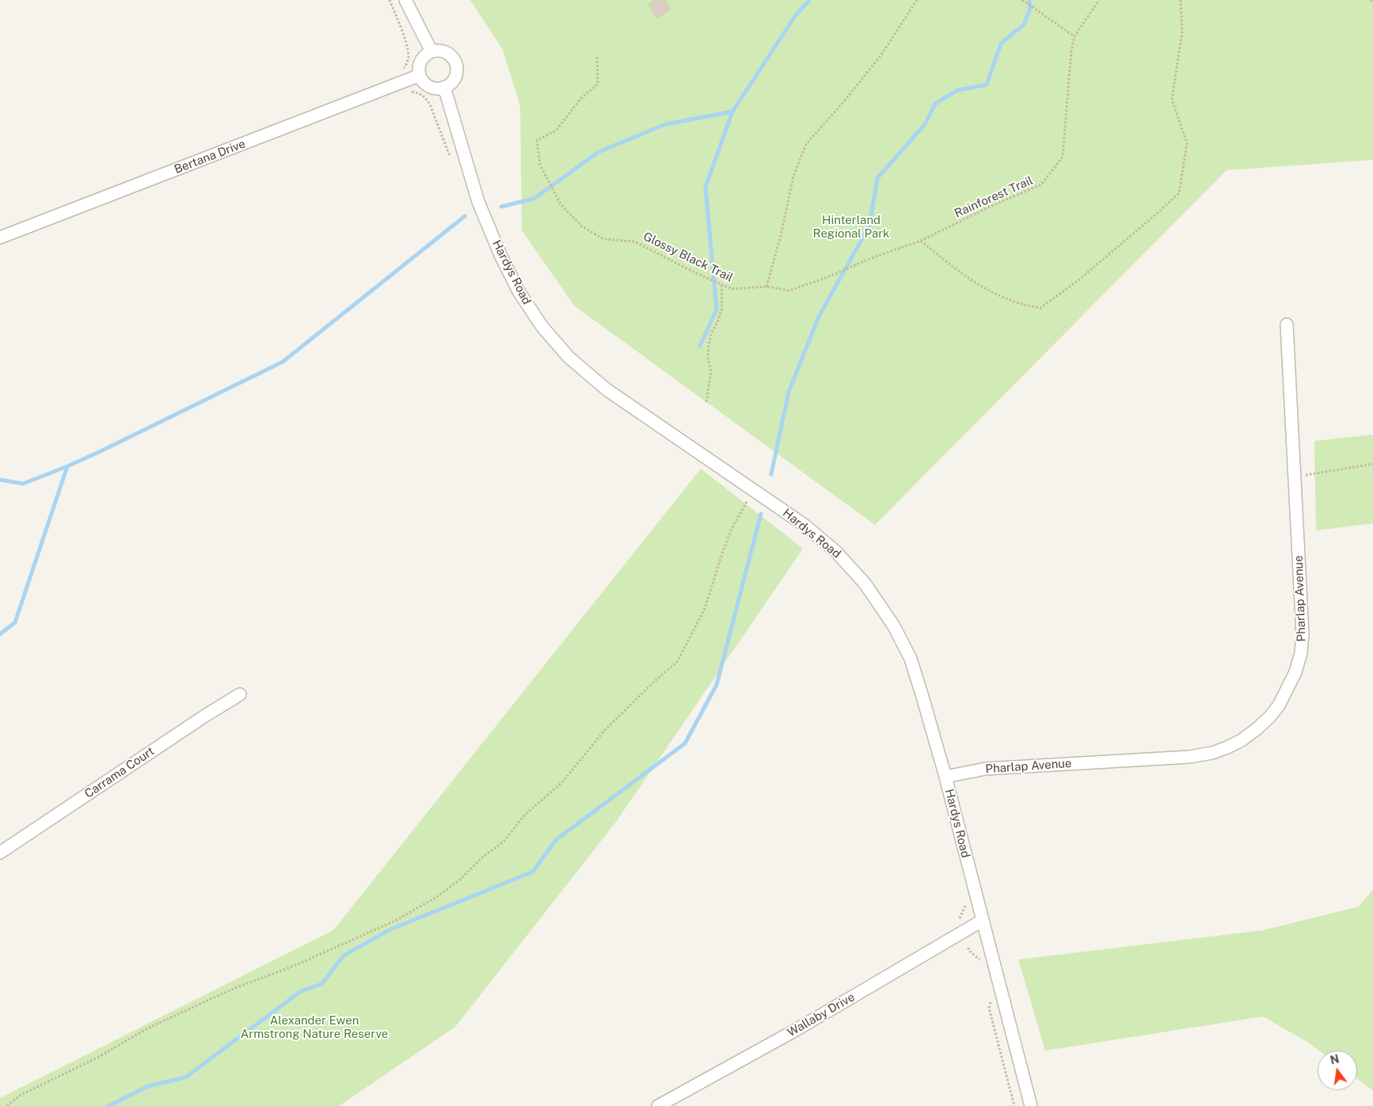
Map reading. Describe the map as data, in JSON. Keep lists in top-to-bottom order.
{
  "streets": {
    "street": [
      "Bertana Drive",
      "Hardys Road",
      "Pharlap Avenue",
      "Carrama Court",
      "Wallaby Drive"
    ],
    "path": ["Rainforest Trail", "Glossy Black Trail"]
  },
  "crossings": [
    ["Bertana Drive", "Hardys Road"],
    ["Rainforest Trail", "Glossy Black Trail"],
    ["Hardys Road", "Pharlap Avenue"],
    ["Hardys Road", "Wallaby Drive"]
  ],
  "parks": ["Hinterland Regional Park", "Alexander Ewen Armstrong Nature Reserve"],
  "north": "top"
}
